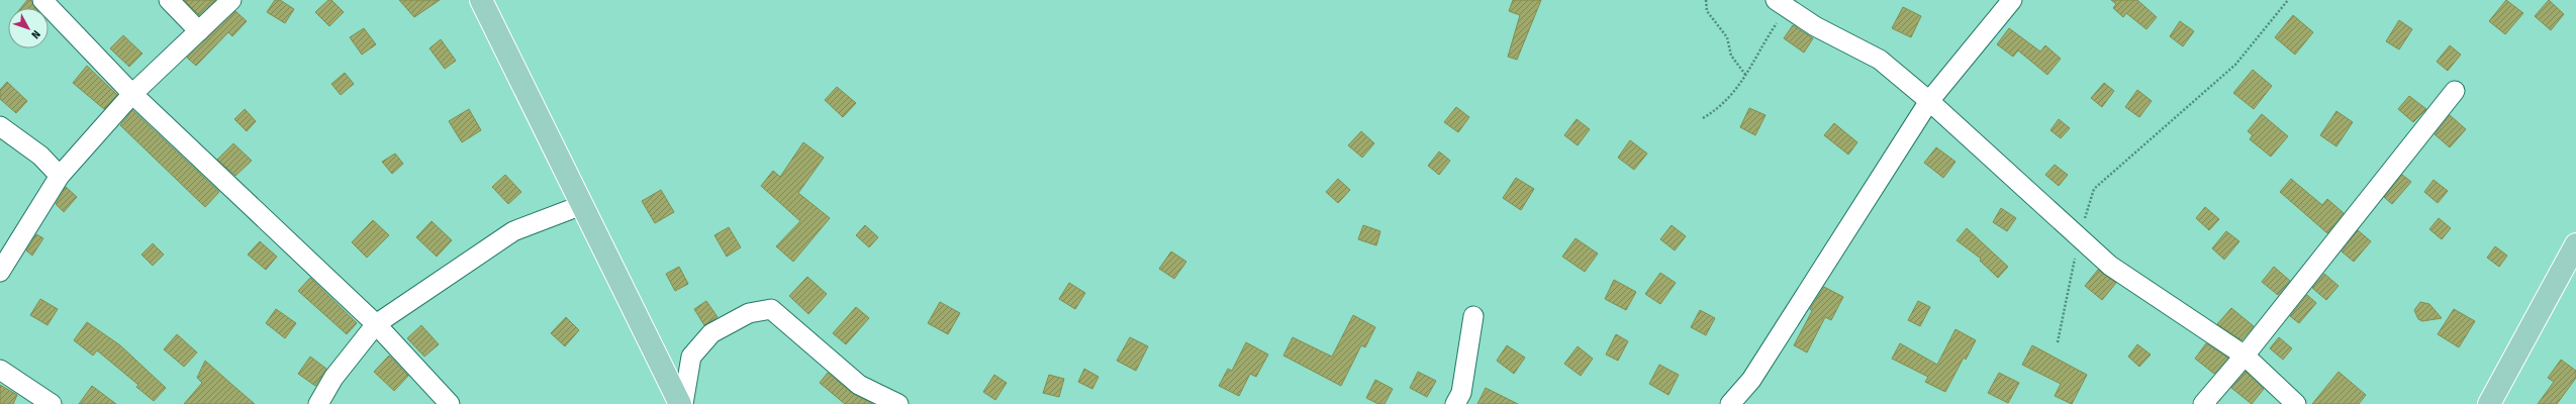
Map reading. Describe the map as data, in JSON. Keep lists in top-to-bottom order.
{
  "north": "bottom right"
}
